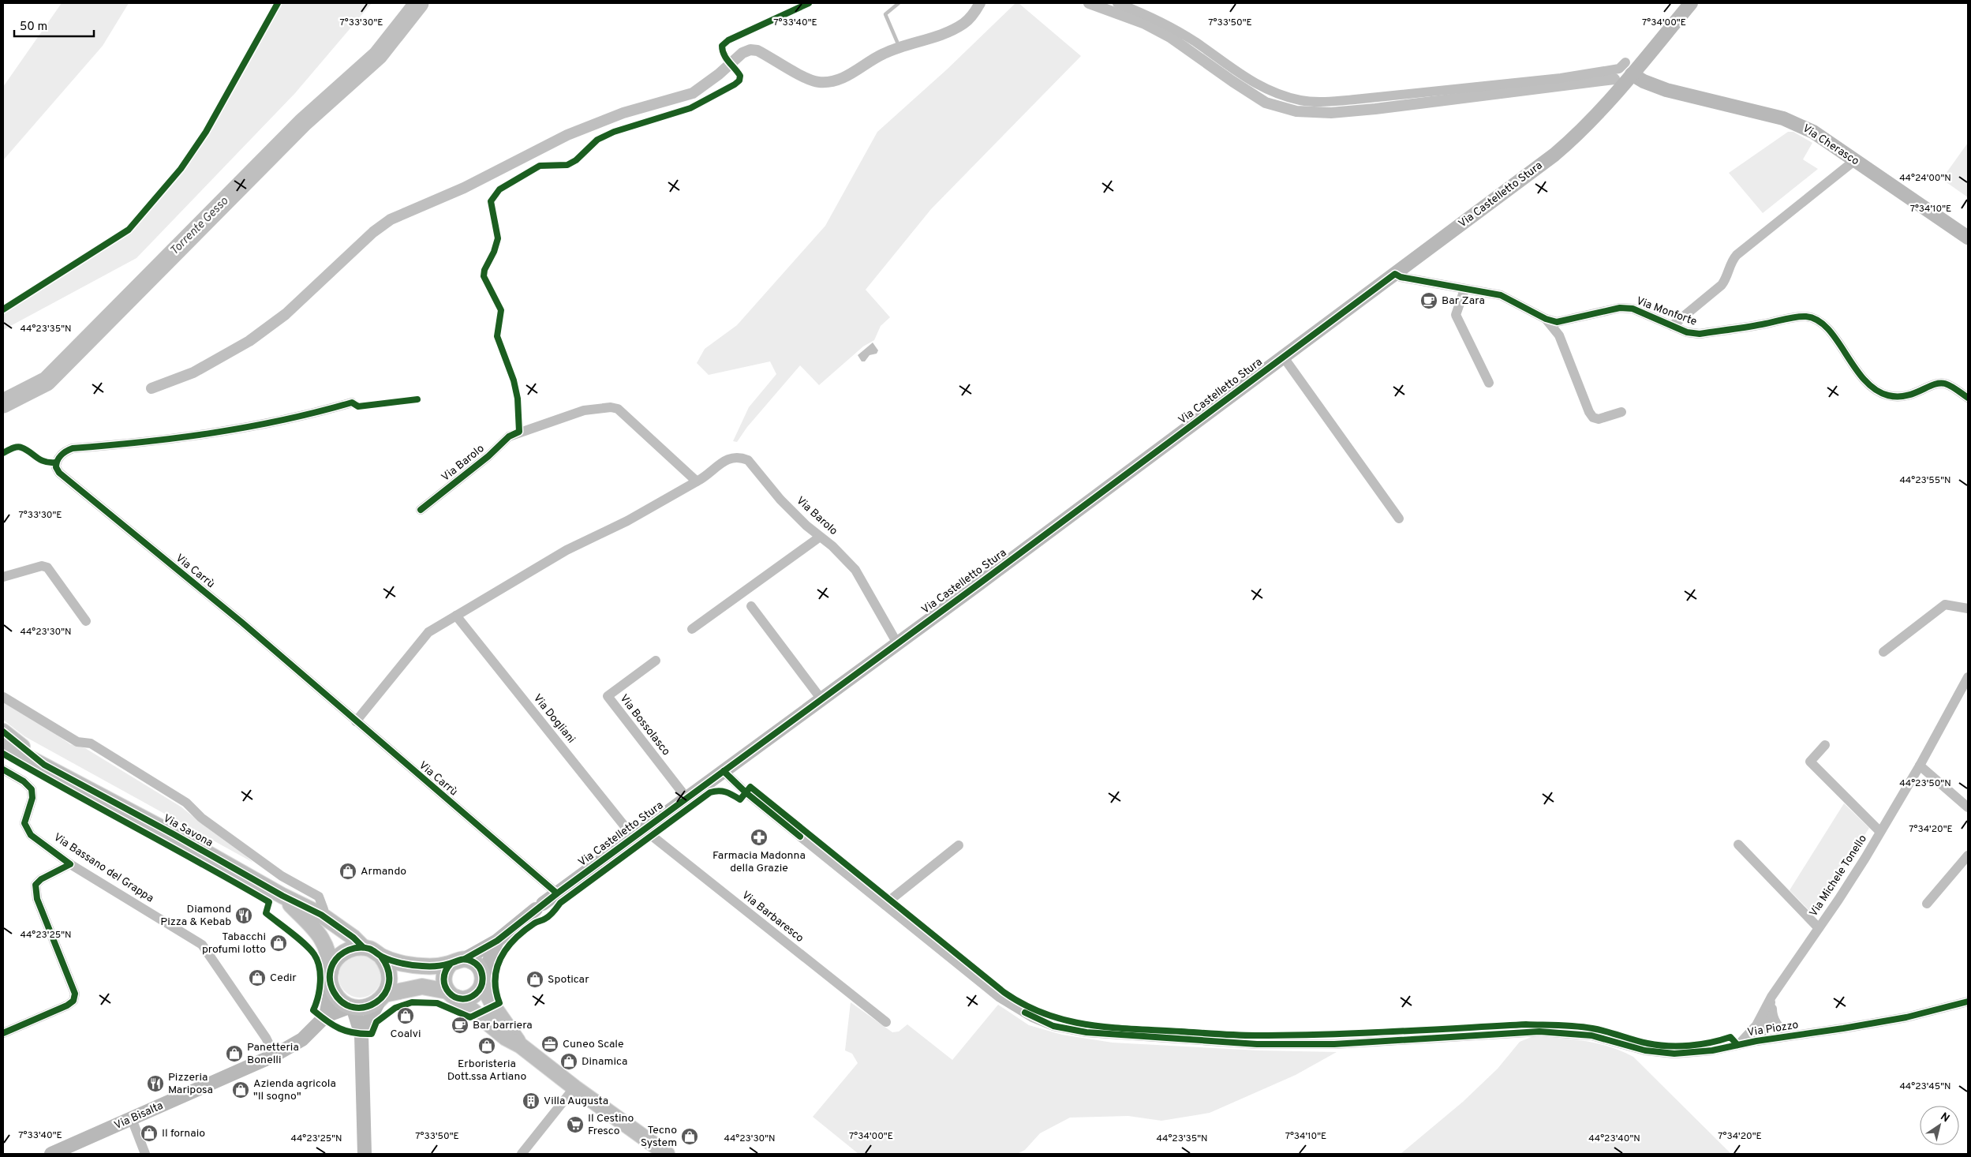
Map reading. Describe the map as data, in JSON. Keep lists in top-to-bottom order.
{
  "streets": {
    "main road": ["Via Savona"],
    "street": [
      "Via Cherasco",
      "Via Castelletto Stura",
      "Via Monforte",
      "Via Barolo",
      "Via Carrù",
      "Via Dogliani",
      "Via Bossolasco",
      "Via Bassano del Grappa",
      "Via Michele Tonello",
      "Via Barbaresco",
      "Via Piozzo",
      "Via Bisalta"
    ]
  },
  "crossings": [
    ["Via Cherasco", "Via Castelletto Stura"],
    ["Via Castelletto Stura", "Via Monforte"],
    ["Via Castelletto Stura", "Via Barolo"],
    ["Via Castelletto Stura", "Via Carrù"],
    ["Via Castelletto Stura", "Via Dogliani"],
    ["Via Castelletto Stura", "Via Bossolasco"],
    ["Via Castelletto Stura", "Via Barbaresco"],
    ["Via Castelletto Stura", "Via Piozzo"],
    ["Via Barolo", "Via Carrù"],
    ["Via Barolo", "Via Dogliani"],
    ["Via Dogliani", "Via Barbaresco"],
    ["Via Savona", "Via Bisalta"],
    ["Via Bassano del Grappa", "Via Bisalta"],
    ["Via Michele Tonello", "Via Piozzo"]
  ],
  "water": ["Torrente Gesso"],
  "places": {
    "cafe": ["Bar Zara", "Bar barriera"],
    "pharmacy": ["Farmacia Madonna della Grazie"],
    "shop": [
      "Armando",
      "Tabacchi profumi lotto",
      "Cedir",
      "Spoticar",
      "Coalvi",
      "Erboristeria Dott.ssa Artiano",
      "Panetteria Bonelli",
      "Dinamica",
      "Azienda agricola \"Il sogno\"",
      "Il fornaio",
      "Tecno System"
    ],
    "restaurant": ["Diamond Pizza & Kebab", "Pizzeria Mariposa"],
    "office": ["Cuneo Scale"],
    "building": ["Villa Augusta"],
    "supermarket": ["Il Cestino Fresco"]
  },
  "scale_bar": "50 m",
  "north": "top right",
  "coordinates": [
    "7°33'30\"E",
    "7°33'40\"E",
    "7°33'50\"E",
    "7°34'00\"E",
    "44°24'00\"N",
    "7°34'10\"E",
    "44°23'35\"N",
    "44°23'55\"N",
    "44°23'30\"N",
    "44°23'50\"N",
    "7°34'20\"E",
    "44°23'25\"N",
    "44°23'45\"N",
    "44°23'40\"N"
  ]
}
